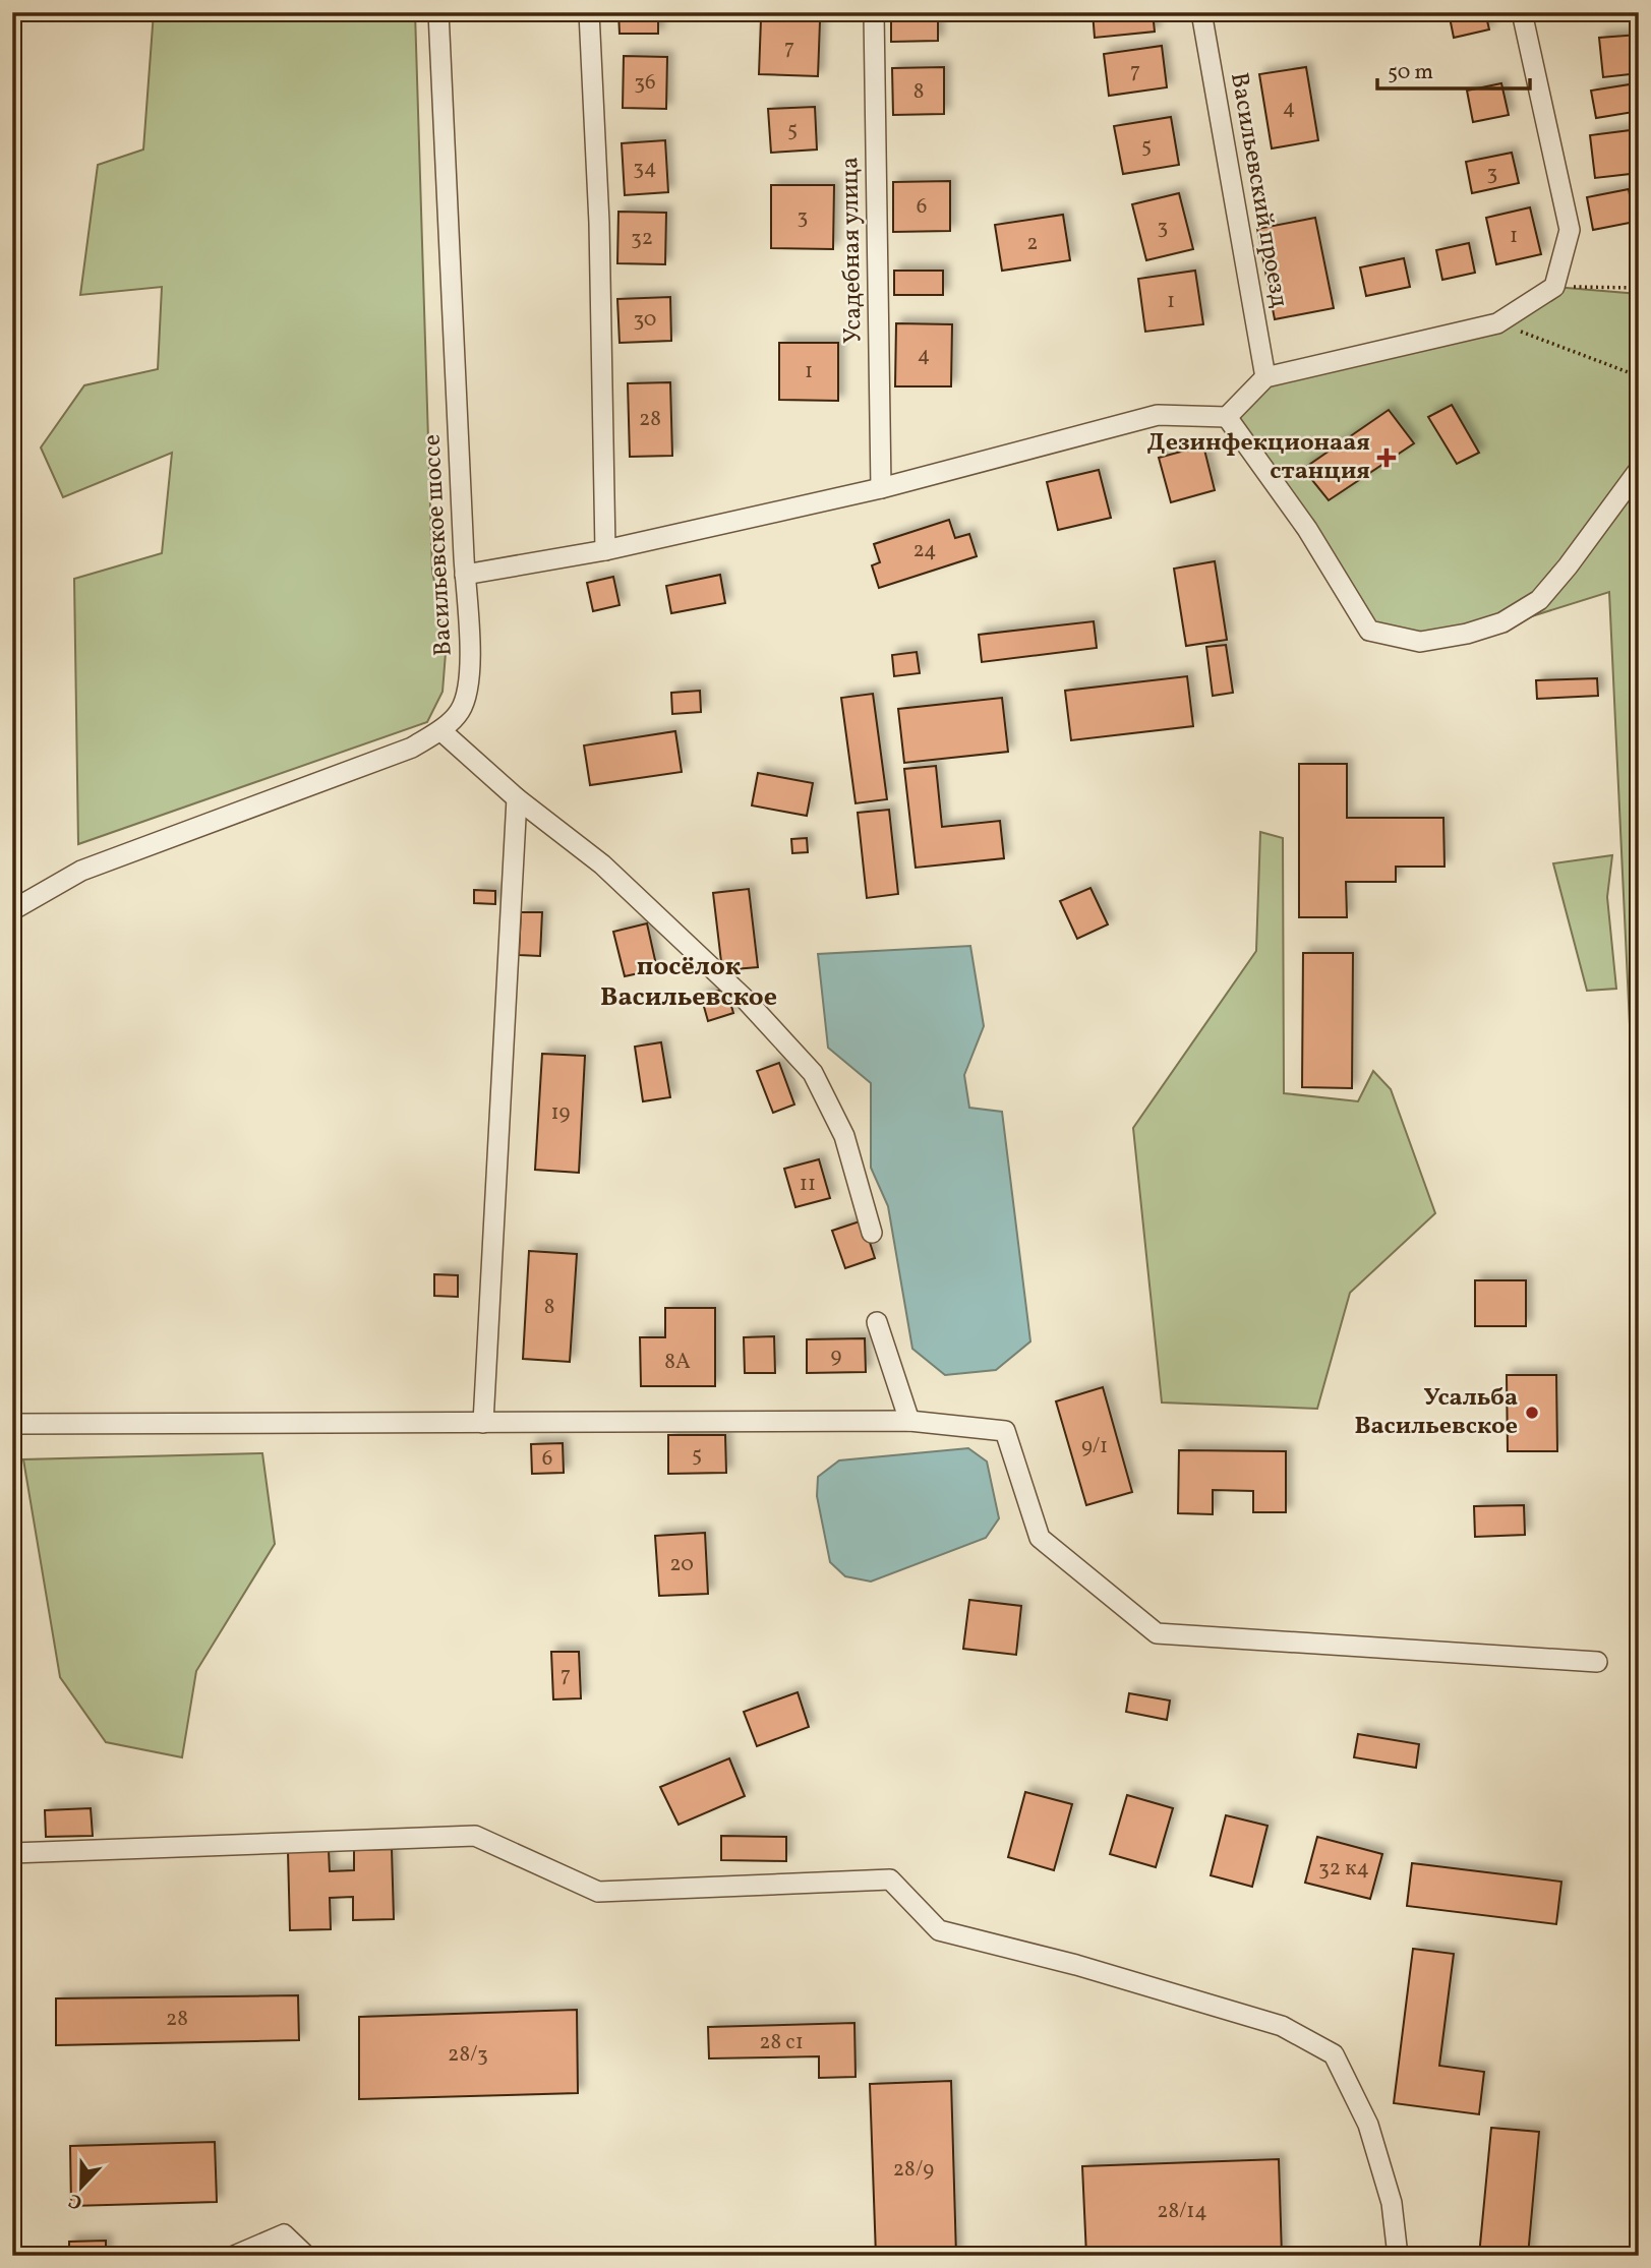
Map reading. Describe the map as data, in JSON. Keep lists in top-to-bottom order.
{
  "streets": {
    "street": ["Васильевский проезд", "Усадебная улица", "Васильевское шоссе"]
  },
  "districts": ["посёлок Васильевское"],
  "places": {
    "health": ["Дезинфекционаая станция"],
    "other": ["Усальба Васильевское"]
  },
  "house_numbers": [
    "7",
    "7",
    "36",
    "8",
    "4",
    "5",
    "5",
    "34",
    "3",
    "6",
    "3",
    "3",
    "1",
    "32",
    "2",
    "1",
    "30",
    "4",
    "1",
    "28",
    "24",
    "19",
    "11",
    "8",
    "9",
    "8А",
    "9/1",
    "5",
    "6",
    "20",
    "7",
    "32 к4",
    "28",
    "28 с1",
    "28/3",
    "28/9",
    "28/14"
  ],
  "scale_bar": "50 m",
  "north": "bottom"
}
